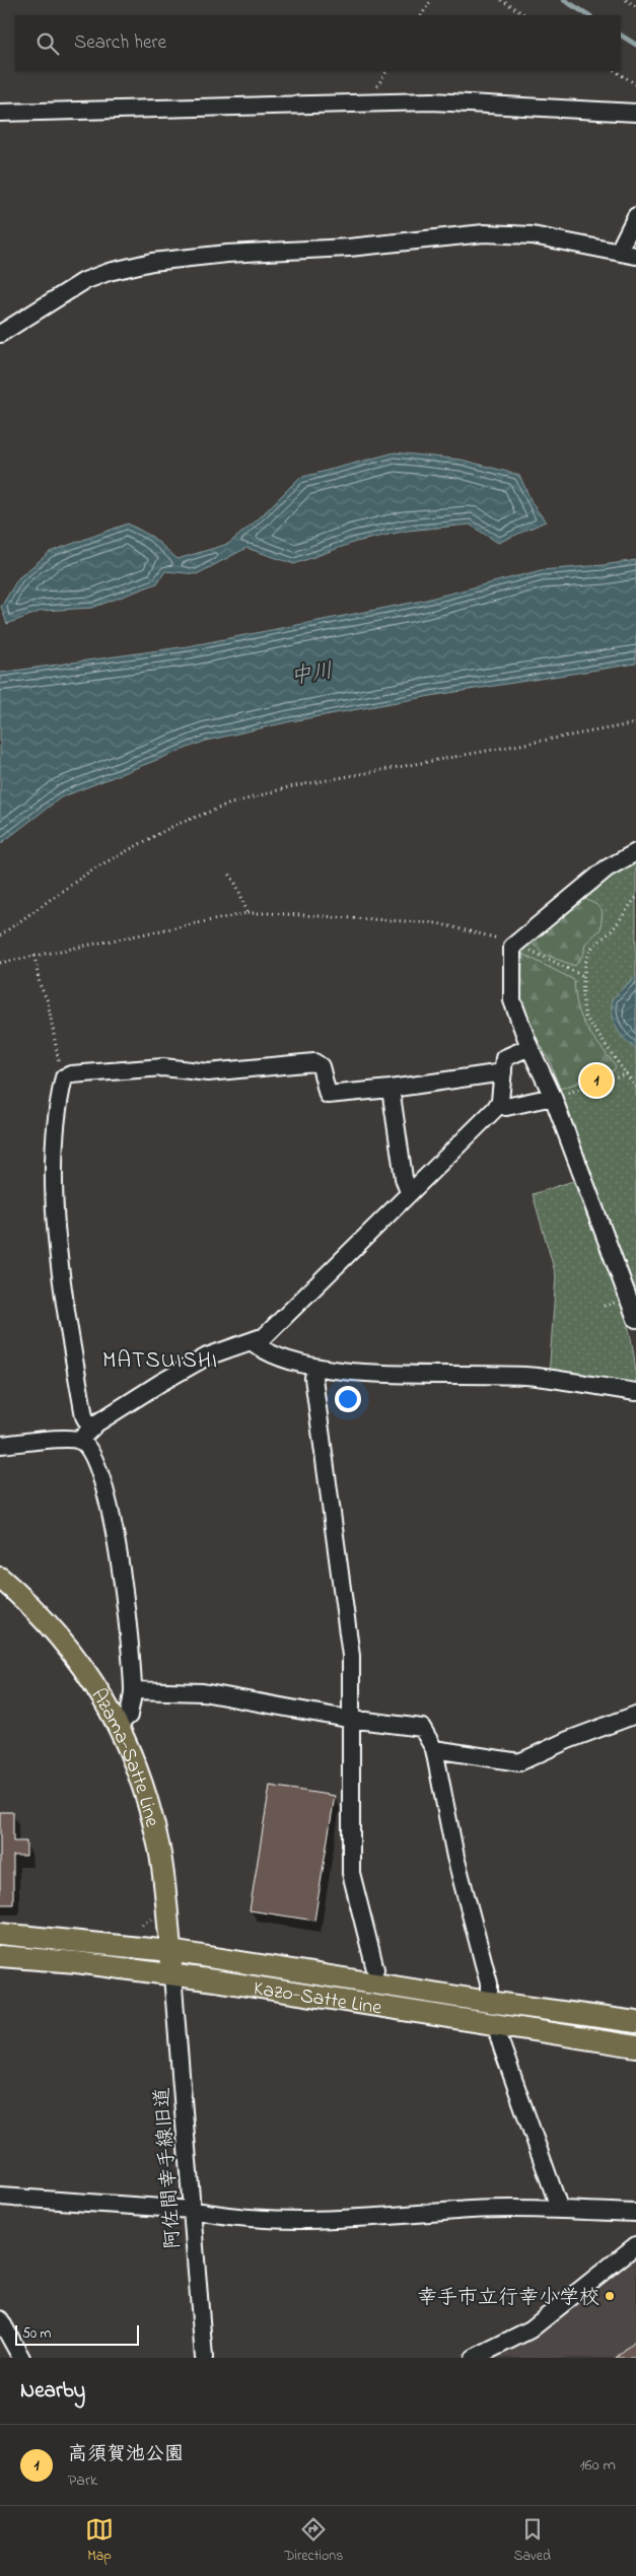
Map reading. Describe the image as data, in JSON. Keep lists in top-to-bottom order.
{
  "streets": {
    "main road": ["Azama-Satte Line", "Kazo-Satte Line"],
    "street": ["阿佐間幸手線旧道"]
  },
  "crossings": [
    ["Azama-Satte Line", "Kazo-Satte Line"],
    ["Azama-Satte Line", "阿佐間幸手線旧道"],
    ["Kazo-Satte Line", "阿佐間幸手線旧道"]
  ],
  "districts": ["MATSUISHI"],
  "water": ["中川"],
  "places": ["幸手市立行幸小学校"],
  "scale_bar": "50 m",
  "page": {
    "search": "Search here",
    "pins": "1",
    "scale": "50 m",
    "heading": "Nearby",
    "list": [
      {
        "mark": "1",
        "name": "高須賀池公園",
        "note": "Park",
        "value": "160 m"
      }
    ],
    "nav": ["Map", "Directions", "Saved"]
  }
}
